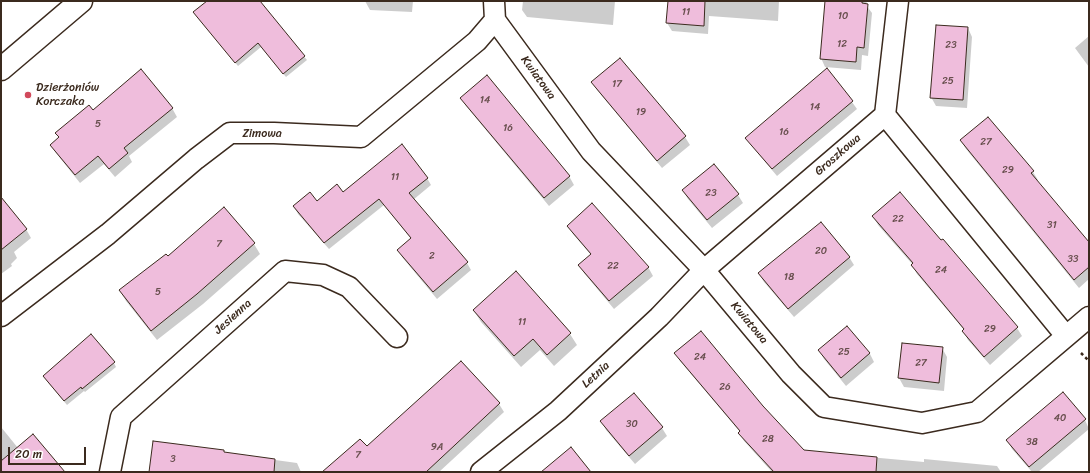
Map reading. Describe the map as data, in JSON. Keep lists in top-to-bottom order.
{
  "streets": {
    "street": [
      "Kwiatowa",
      "Zimowa",
      "Groszkowa",
      "Jesienna",
      "Letnia"
    ]
  },
  "crossings": [
    ["Kwiatowa", "Zimowa"],
    ["Kwiatowa", "Groszkowa"],
    ["Kwiatowa", "Letnia"],
    ["Groszkowa", "Letnia"]
  ],
  "places": ["Dzierżoniów Korczaka"],
  "house_numbers": [
    "11",
    "10",
    "12",
    "23",
    "25",
    "17",
    "14",
    "14",
    "19",
    "5",
    "16",
    "16",
    "27",
    "29",
    "11",
    "23",
    "22",
    "31",
    "7",
    "20",
    "2",
    "33",
    "22",
    "24",
    "18",
    "5",
    "11",
    "29",
    "25",
    "24",
    "27",
    "26",
    "40",
    "30",
    "28",
    "38",
    "9A",
    "7",
    "3"
  ],
  "scale_bar": "20 m"
}
